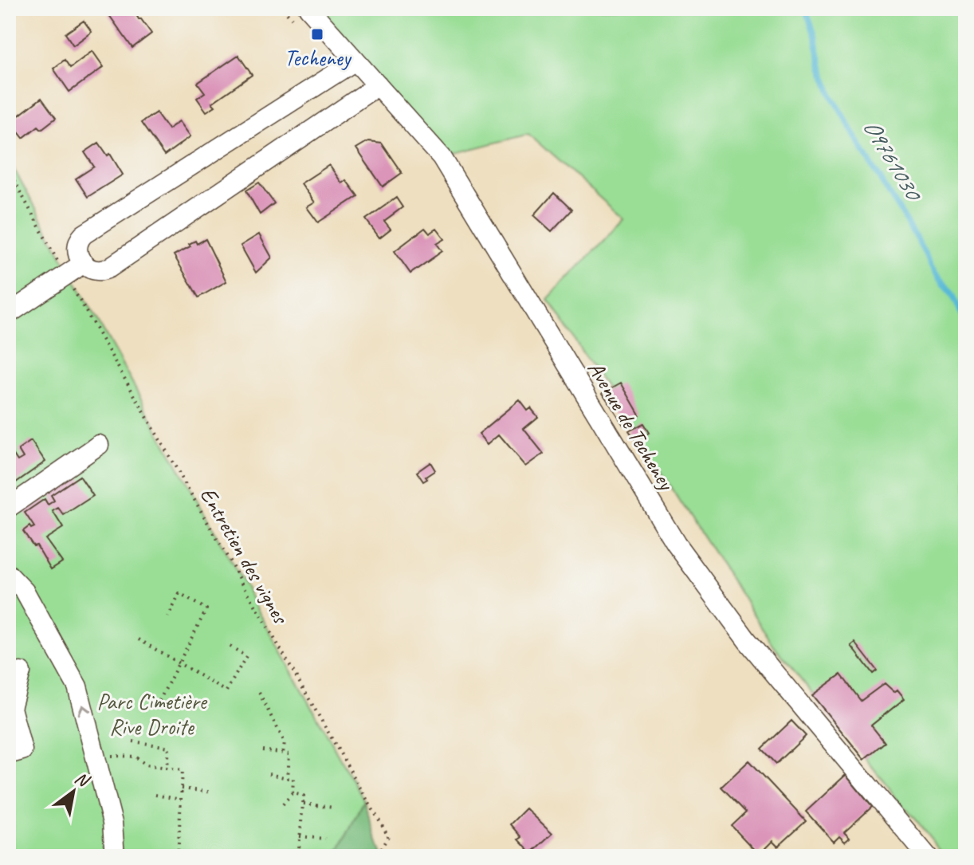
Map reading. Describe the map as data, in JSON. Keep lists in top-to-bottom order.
{
  "streets": {
    "street": ["Avenue de Techeney"],
    "path": ["Entretien des vignes"]
  },
  "water": ["O9761030"],
  "parks": ["Parc Cimetière Rive Droite"],
  "places": {
    "transit": ["Techeney"]
  },
  "north": "top right"
}
